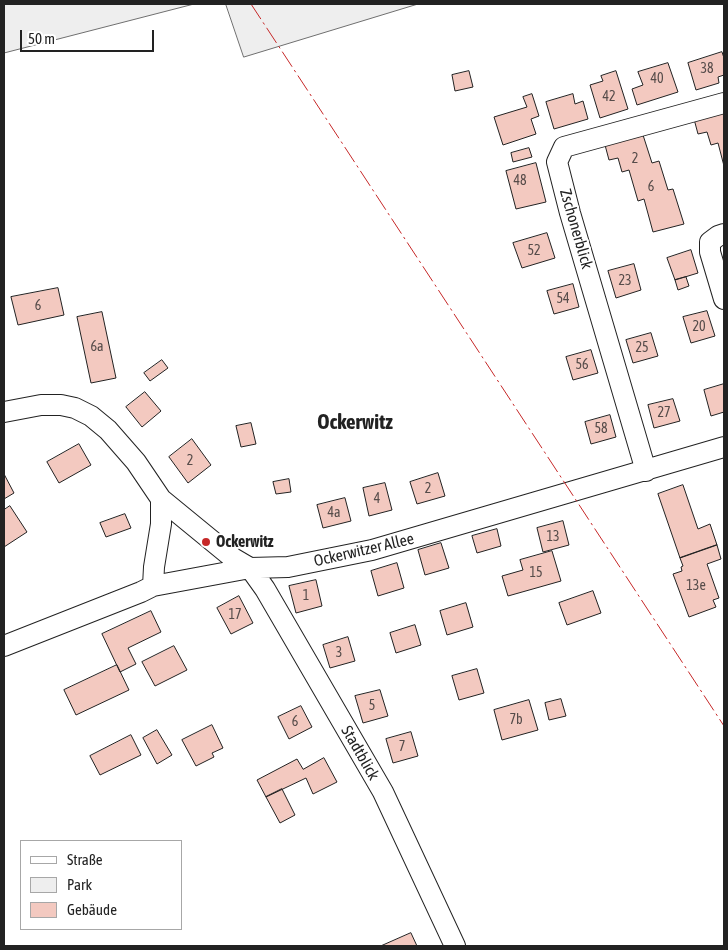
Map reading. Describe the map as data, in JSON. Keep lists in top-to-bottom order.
{
  "streets": {
    "street": ["Zschonerblick", "Ockerwitzer Allee", "Stadtblick"]
  },
  "crossings": [
    ["Zschonerblick", "Ockerwitzer Allee"],
    ["Ockerwitzer Allee", "Stadtblick"]
  ],
  "districts": ["Ockerwitz"],
  "places": ["Ockerwitz"],
  "house_numbers": [
    "38",
    "40",
    "42",
    "2",
    "48",
    "6",
    "52",
    "23",
    "54",
    "6",
    "20",
    "6a",
    "25",
    "56",
    "27",
    "58",
    "2",
    "2",
    "4",
    "4a",
    "13",
    "15",
    "13e",
    "1",
    "17",
    "3",
    "5",
    "7b",
    "6",
    "7"
  ],
  "legend": ["Straße", "Park", "Gebäude"],
  "scale_bar": "50 m"
}
